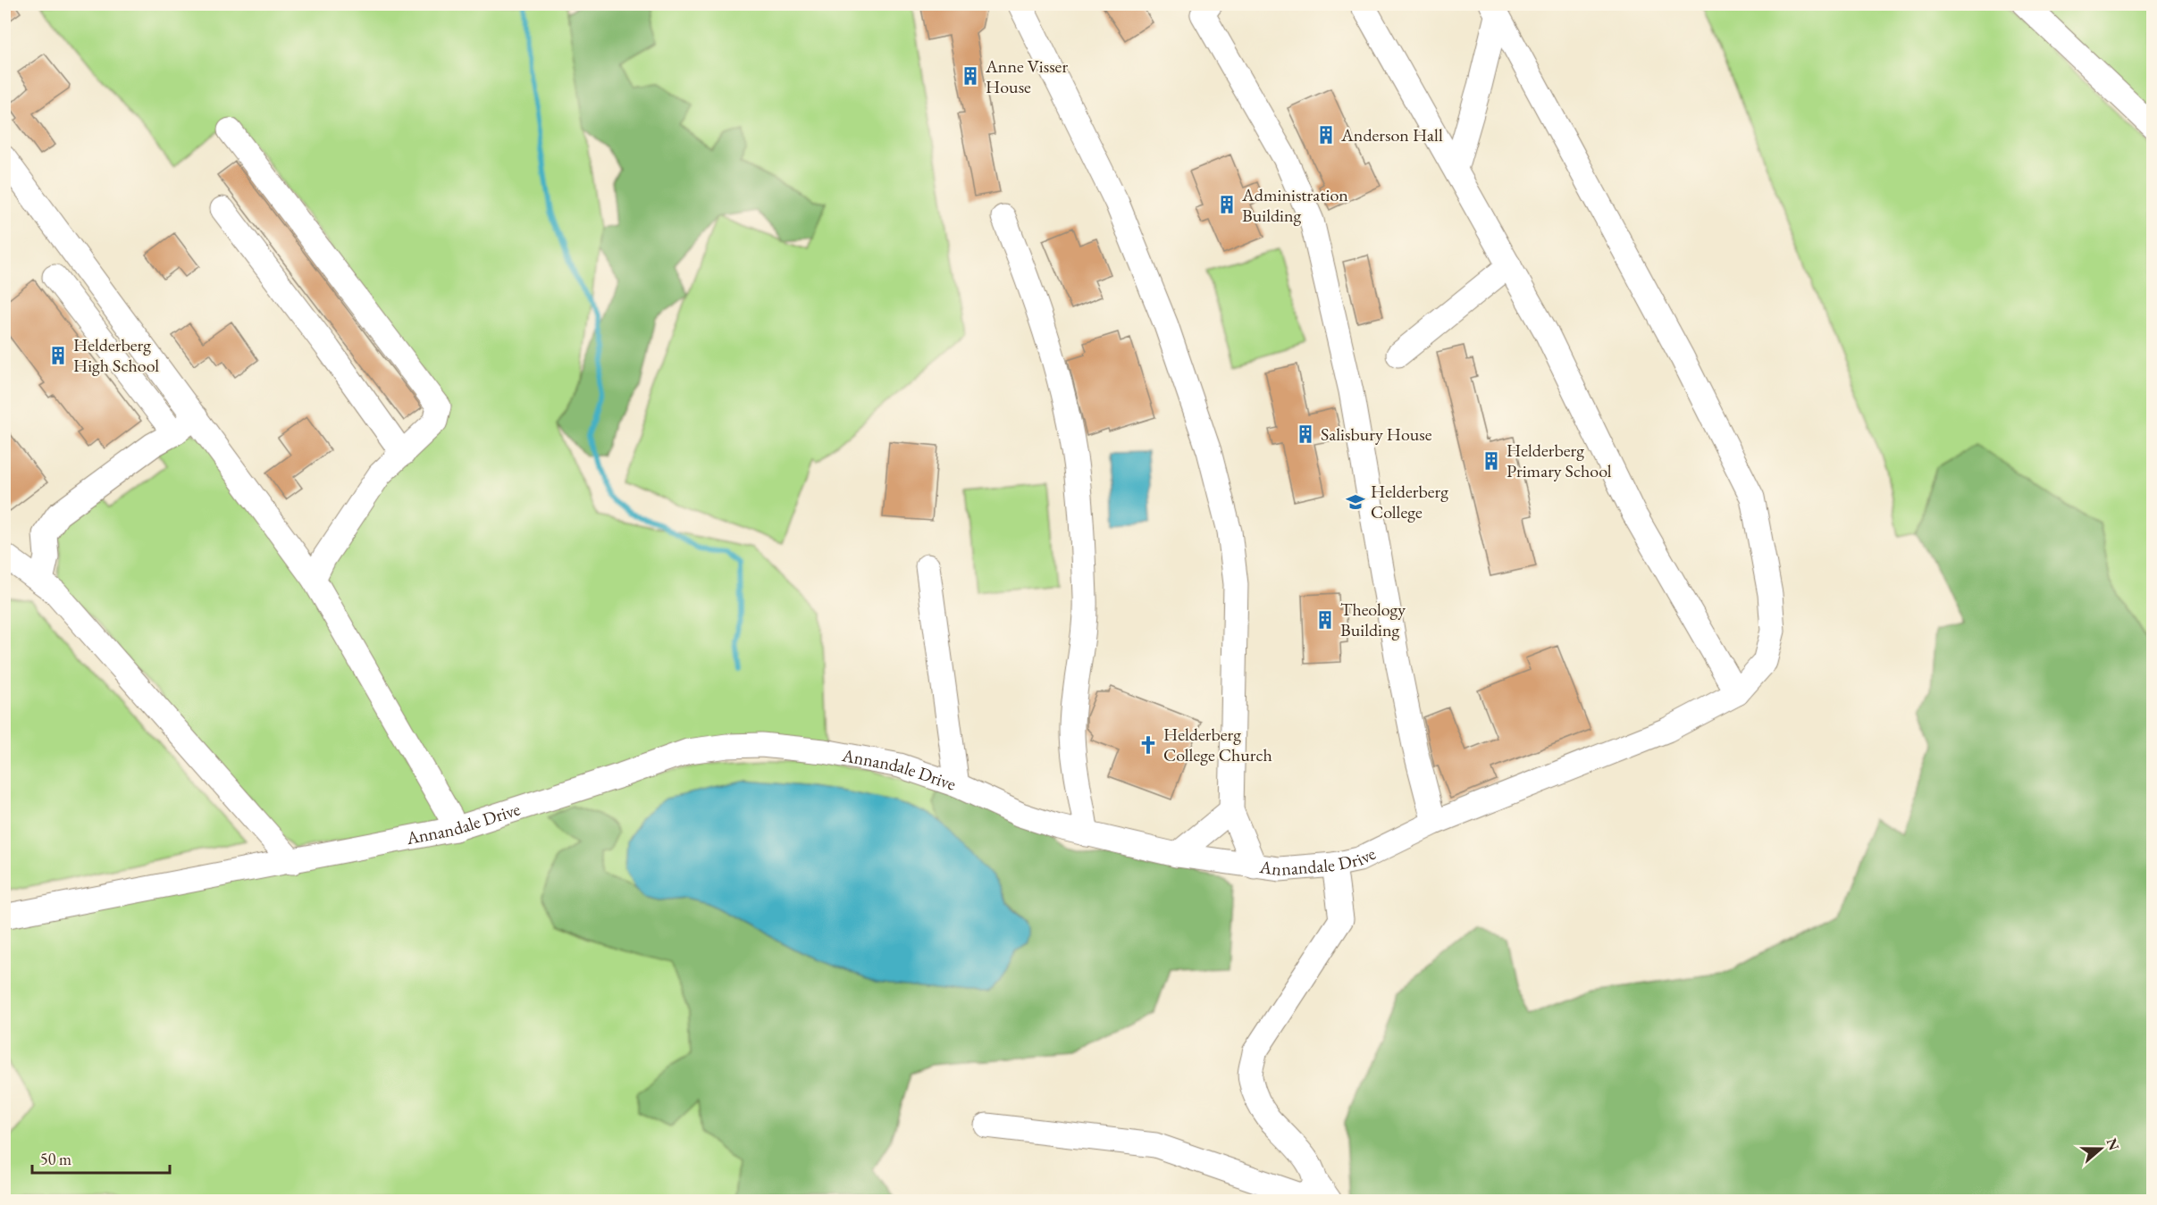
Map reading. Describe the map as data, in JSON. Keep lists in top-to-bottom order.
{
  "streets": {
    "street": ["Annandale Drive"]
  },
  "places": {
    "building": [
      "Anne Visser House",
      "Anderson Hall",
      "Administration Building",
      "Helderberg High School",
      "Salisbury House",
      "Helderberg Primary School",
      "Theology Building"
    ],
    "school or university": ["Helderberg College"],
    "church": ["Helderberg College Church"]
  },
  "scale_bar": "50 m",
  "north": "right"
}
